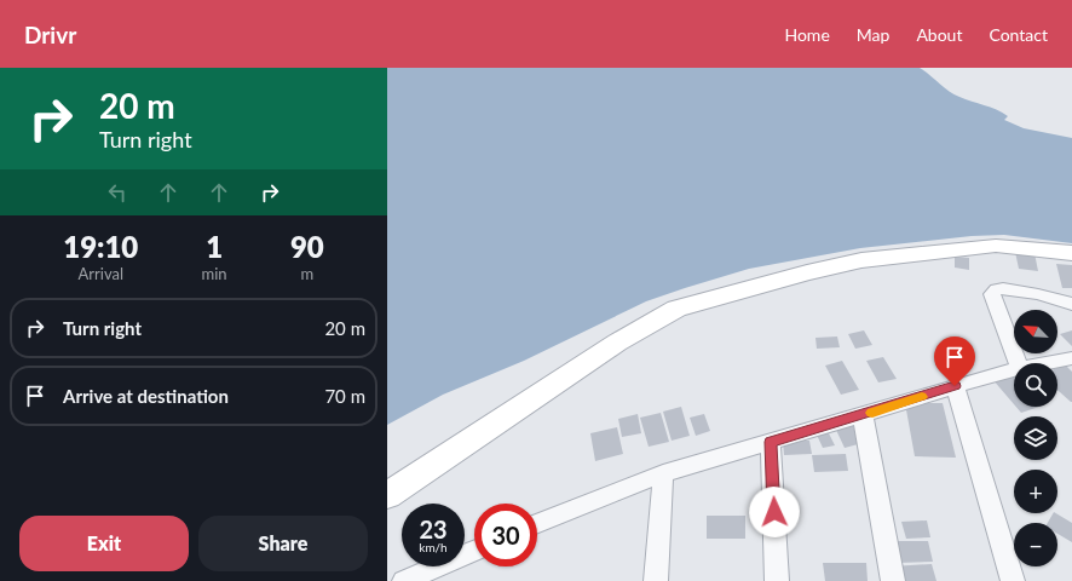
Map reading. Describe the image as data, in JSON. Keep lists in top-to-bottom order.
{
  "north": "top left",
  "page": {
    "header": "Drivr",
    "nav": [
      "Home",
      "Map",
      "About",
      "Contact"
    ],
    "turn": ["20 m", "Turn right"],
    "eta": [
      "19:10",
      "Arrival",
      "1",
      "min",
      "90",
      "m"
    ],
    "list": [
      {
        "name": "Turn right",
        "value": "20 m"
      },
      {
        "name": "Arrive at destination",
        "value": "70 m"
      }
    ],
    "map_buttons": ["+", "−"],
    "speed": "23 km/h",
    "limit": "30",
    "buttons": ["Exit", "Share"]
  }
}
